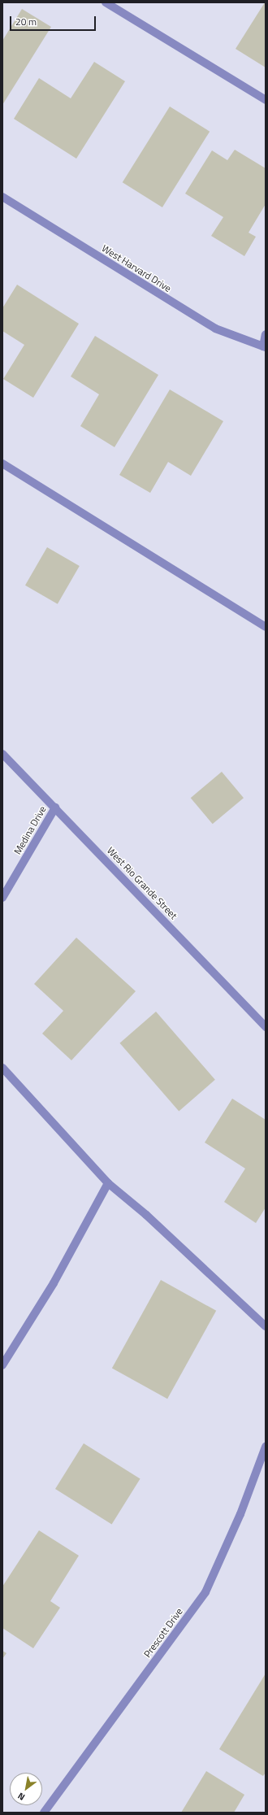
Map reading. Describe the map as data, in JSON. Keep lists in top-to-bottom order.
{
  "streets": {
    "street": [
      "West Harvard Drive",
      "Medina Drive",
      "West Rio Grande Street",
      "Prescott Drive"
    ]
  },
  "crossings": [
    ["Medina Drive", "West Rio Grande Street"]
  ],
  "scale_bar": "20 m",
  "north": "bottom left"
}
